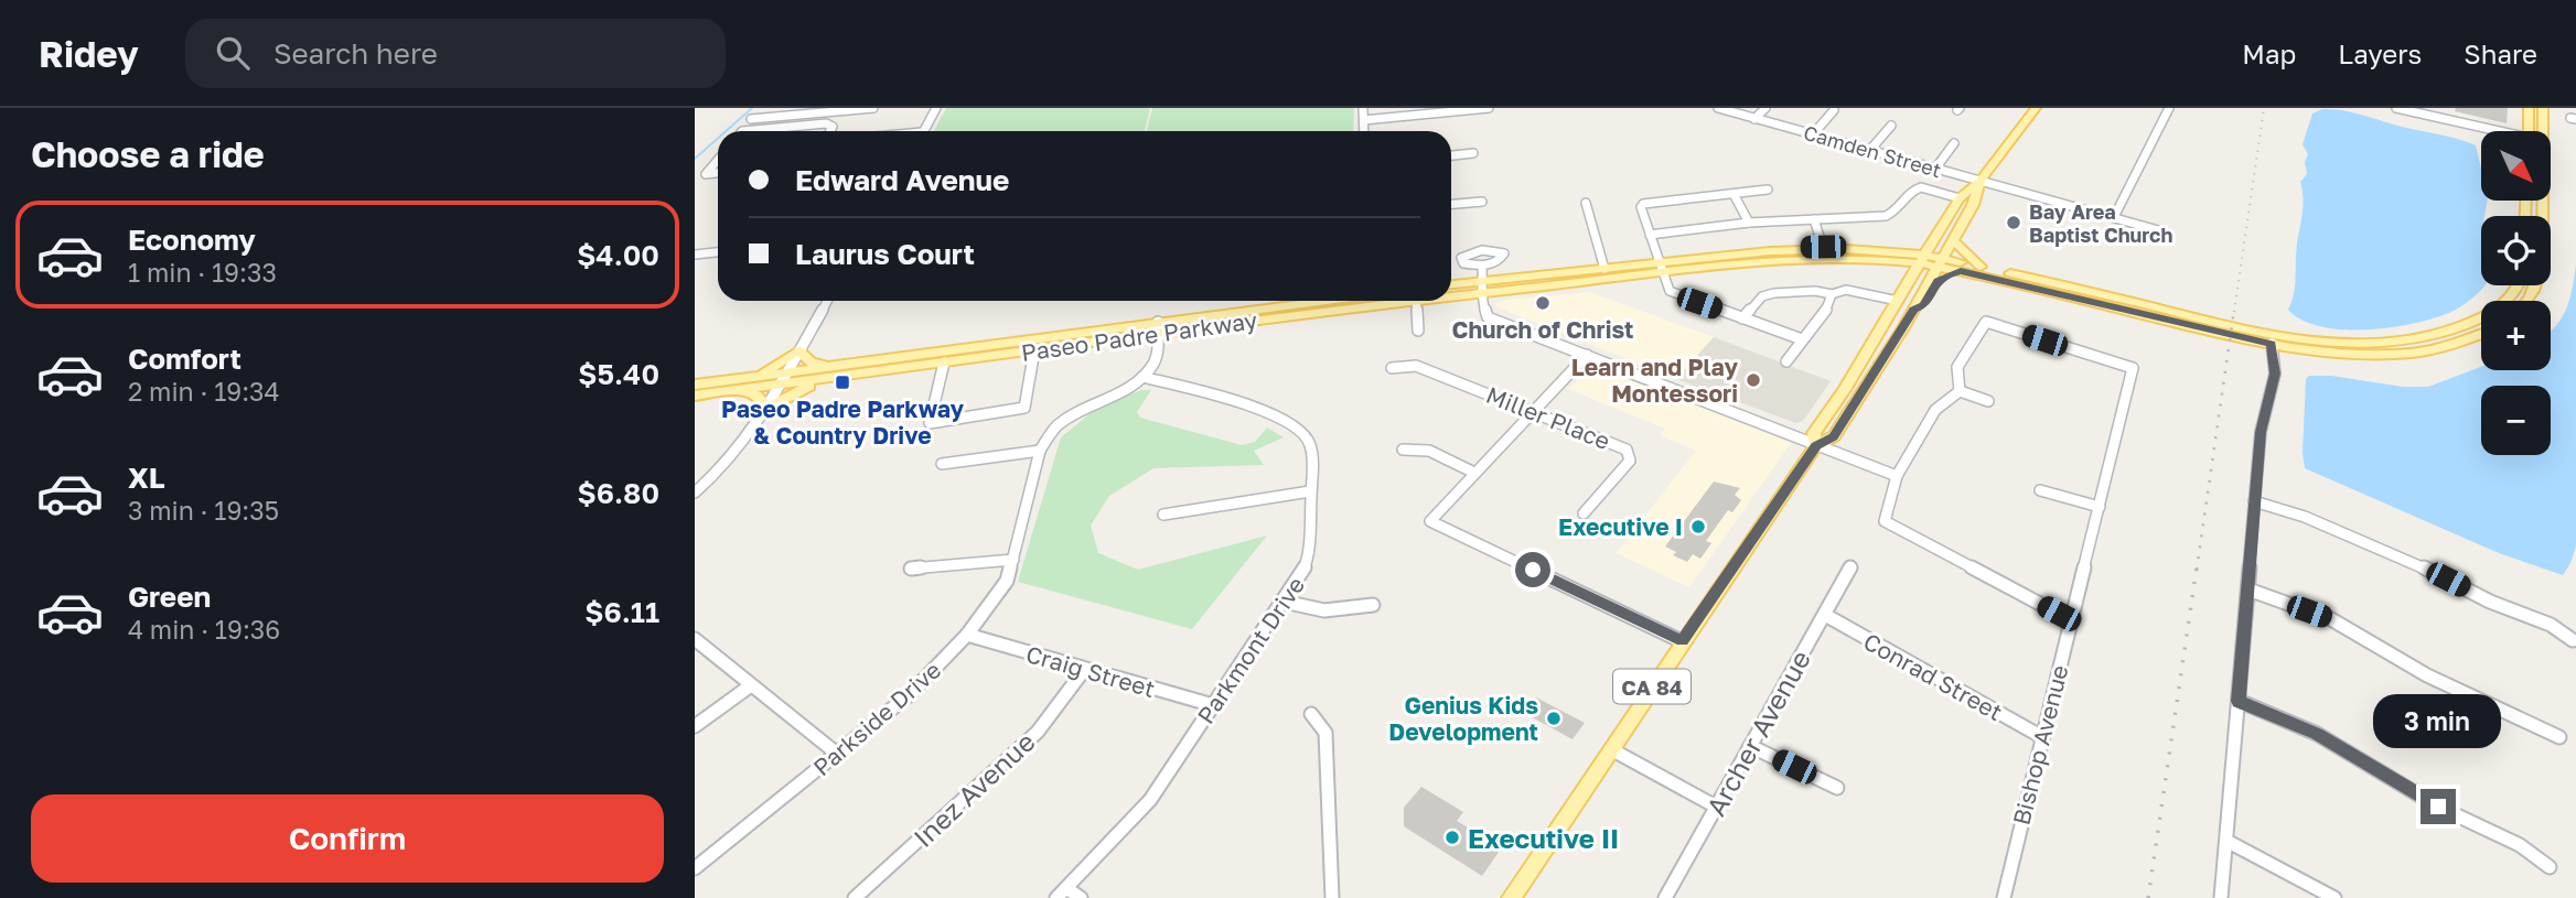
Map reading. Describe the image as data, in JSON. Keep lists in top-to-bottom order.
{
  "streets": {
    "main road": ["Paseo Padre Parkway", "CA 84"],
    "street": [
      "Camden Street",
      "Miller Place",
      "Parkmont Drive",
      "Craig Street",
      "Conrad Street",
      "Parkside Drive",
      "Archer Avenue",
      "Bishop Avenue",
      "Inez Avenue"
    ]
  },
  "crossings": [
    ["Camden Street", "CA 84"],
    ["Paseo Padre Parkway", "CA 84"],
    ["Parkmont Drive", "Craig Street"],
    ["Parkmont Drive", "Parkside Drive"],
    ["Craig Street", "Parkside Drive"],
    ["Craig Street", "Inez Avenue"],
    ["Conrad Street", "Archer Avenue"],
    ["Conrad Street", "Bishop Avenue"]
  ],
  "places": {
    "other": [
      "Bay Area Baptist Church",
      "Church of Christ",
      "Learn and Play Montessori",
      "Executive I",
      "Genius Kids Development",
      "Executive II"
    ],
    "transit": ["Paseo Padre Parkway & Country Drive"]
  },
  "north": "bottom right",
  "page": {
    "header": "Ridey",
    "search": "Search here",
    "nav": ["Map", "Layers", "Share"],
    "heading": "Choose a ride",
    "map_buttons": ["+", "−"],
    "banner": ["Edward Avenue", "Laurus Court"],
    "list": [
      {
        "name": "Economy",
        "note": "1 min · 19:33",
        "value": "$4.00"
      },
      {
        "name": "Comfort",
        "note": "2 min · 19:34",
        "value": "$5.40"
      },
      {
        "name": "XL",
        "note": "3 min · 19:35",
        "value": "$6.80"
      },
      {
        "name": "Green",
        "note": "4 min · 19:36",
        "value": "$6.11"
      }
    ],
    "bubble": "3 min",
    "buttons": "Confirm"
  }
}
